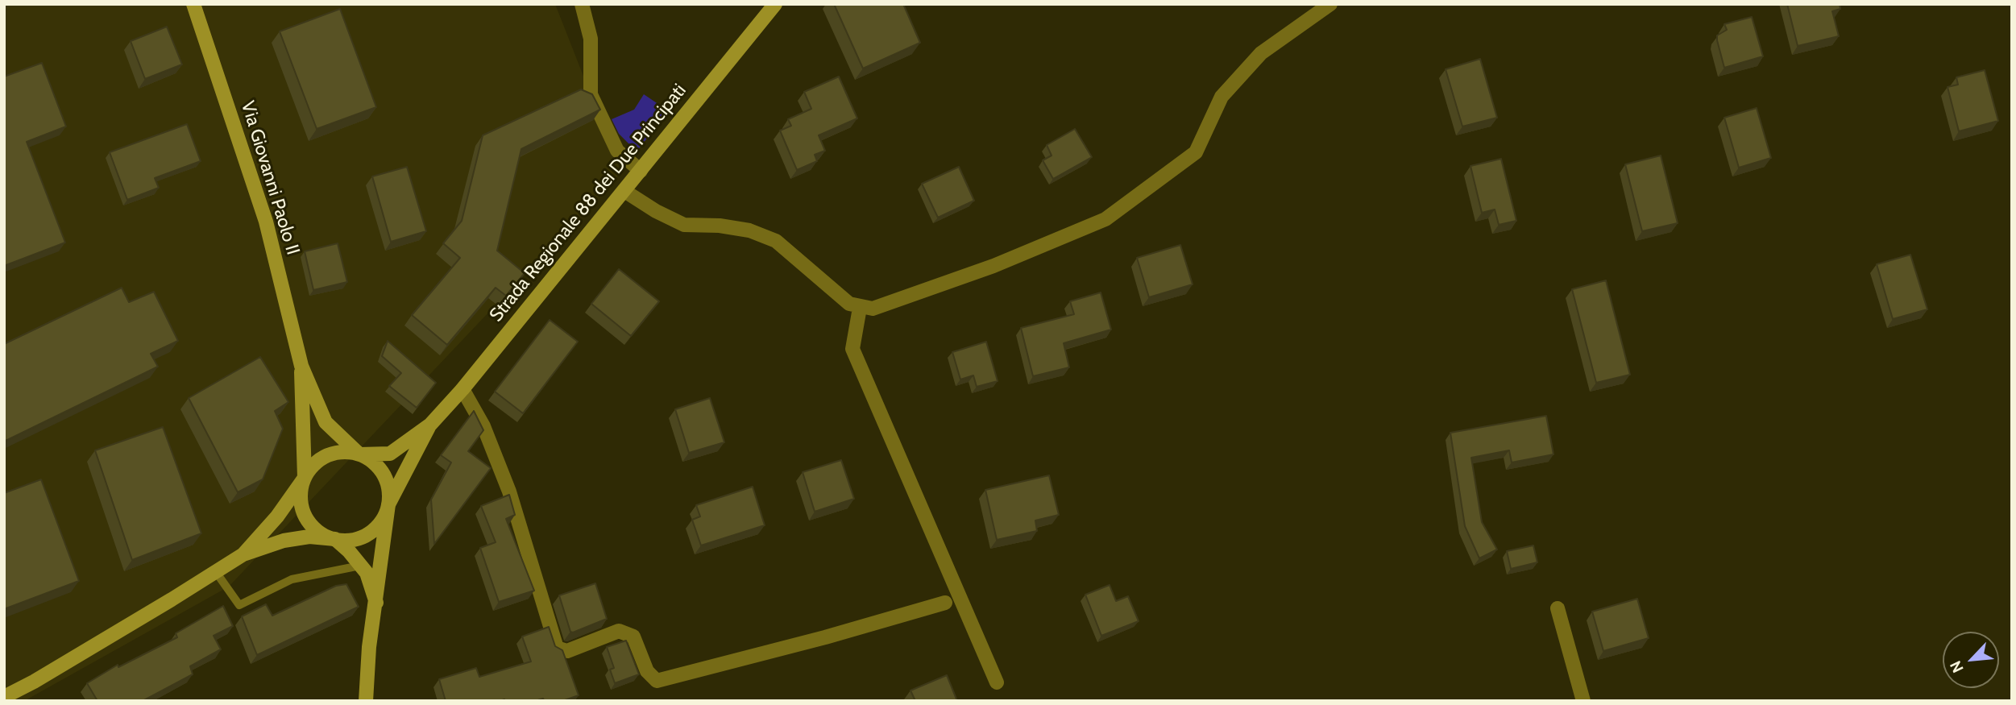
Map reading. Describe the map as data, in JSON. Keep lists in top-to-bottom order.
{
  "streets": {
    "main road": ["Via Giovanni Paolo II", "Strada Regionale 88 dei Due Principati"]
  },
  "north": "bottom left"
}
